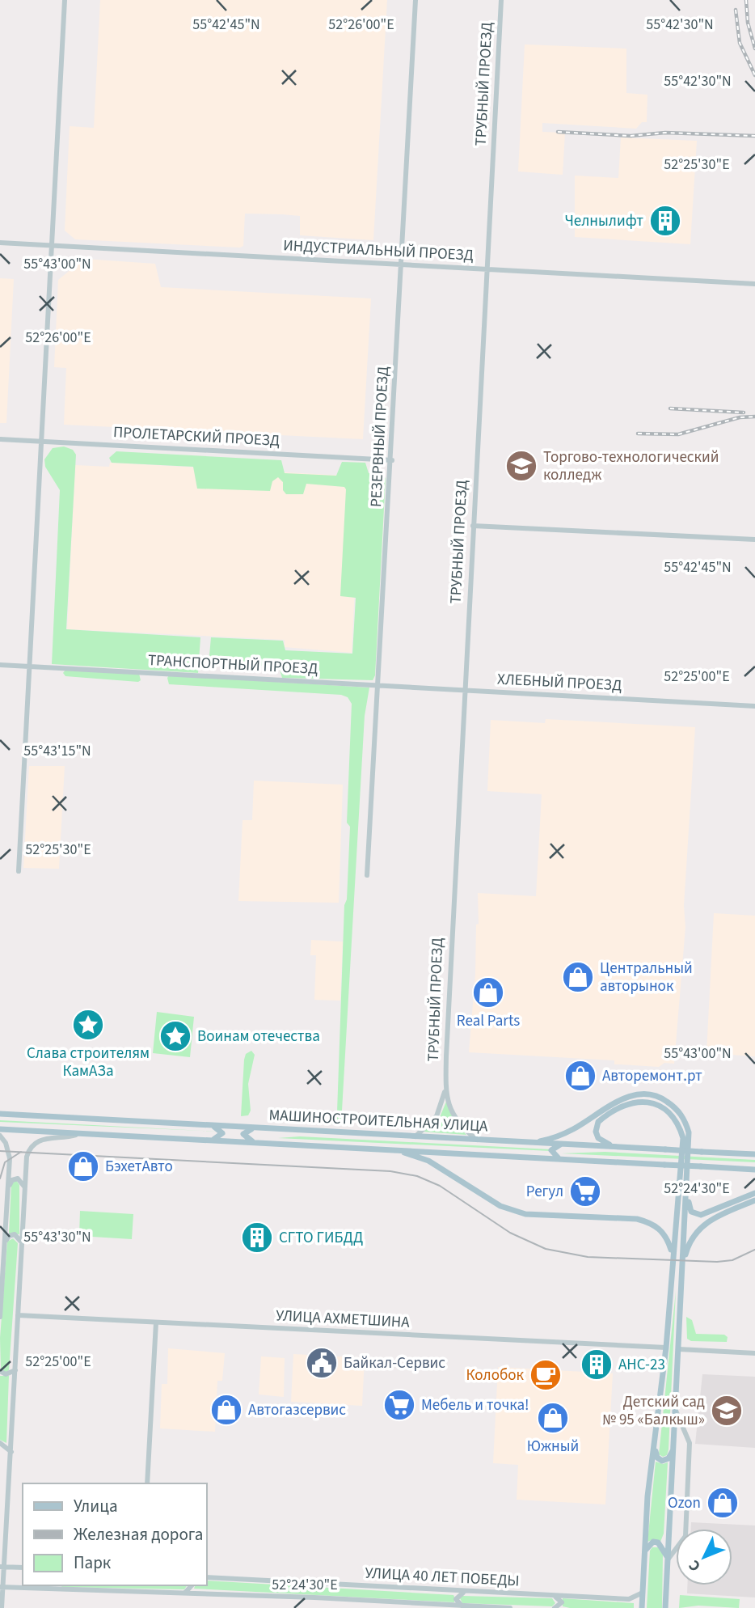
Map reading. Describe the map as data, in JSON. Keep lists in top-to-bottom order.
{
  "streets": {
    "main road": ["МАШИНОСТРОИТЕЛЬНАЯ УЛИЦА"],
    "street": [
      "ТРУБНЫЙ ПРОЕЗД",
      "ИНДУСТРИАЛЬНЫЙ ПРОЕЗД",
      "ПРОЛЕТАРСКИЙ ПРОЕЗД",
      "РЕЗЕРВНЫЙ ПРОЕЗД",
      "ТРАНСПОРТНЫЙ ПРОЕЗД",
      "ХЛЕБНЫЙ ПРОЕЗД",
      "УЛИЦА АХМЕТШИНА",
      "УЛИЦА 40 ЛЕТ ПОБЕДЫ"
    ]
  },
  "crossings": [
    ["ТРУБНЫЙ ПРОЕЗД", "ИНДУСТРИАЛЬНЫЙ ПРОЕЗД"],
    ["ТРУБНЫЙ ПРОЕЗД", "ТРАНСПОРТНЫЙ ПРОЕЗД"],
    ["ТРУБНЫЙ ПРОЕЗД", "ХЛЕБНЫЙ ПРОЕЗД"],
    ["ИНДУСТРИАЛЬНЫЙ ПРОЕЗД", "РЕЗЕРВНЫЙ ПРОЕЗД"],
    ["ПРОЛЕТАРСКИЙ ПРОЕЗД", "РЕЗЕРВНЫЙ ПРОЕЗД"],
    ["РЕЗЕРВНЫЙ ПРОЕЗД", "ТРАНСПОРТНЫЙ ПРОЕЗД"],
    ["ТРАНСПОРТНЫЙ ПРОЕЗД", "ХЛЕБНЫЙ ПРОЕЗД"]
  ],
  "places": {
    "building": ["Челнылифт", "СГТО ГИБДД", "АНС-23"],
    "school or university": ["Торгово-технологический колледж", "Детский сад № 95 «Балкыш»"],
    "shop": [
      "Центральный авторынок",
      "Real Parts",
      "Авторемонт.рт",
      "БэхетАвто",
      "Автогазсервис",
      "Южный",
      "Ozon"
    ],
    "place": ["Слава строителям КамАЗа", "Воинам отечества"],
    "supermarket": ["Регул", "Мебель и точка!"],
    "public building": ["Байкал-Сервис"],
    "cafe": ["Колобок"]
  },
  "legend": ["Улица", "Железная дорога", "Парк"],
  "north": "bottom left",
  "coordinates": [
    "52°26'00\"E",
    "55°42'45\"N",
    "55°42'30\"N",
    "52°25'30\"E",
    "55°43'00\"N",
    "52°25'00\"E",
    "55°43'15\"N",
    "52°24'30\"E",
    "55°43'30\"N"
  ]
}
